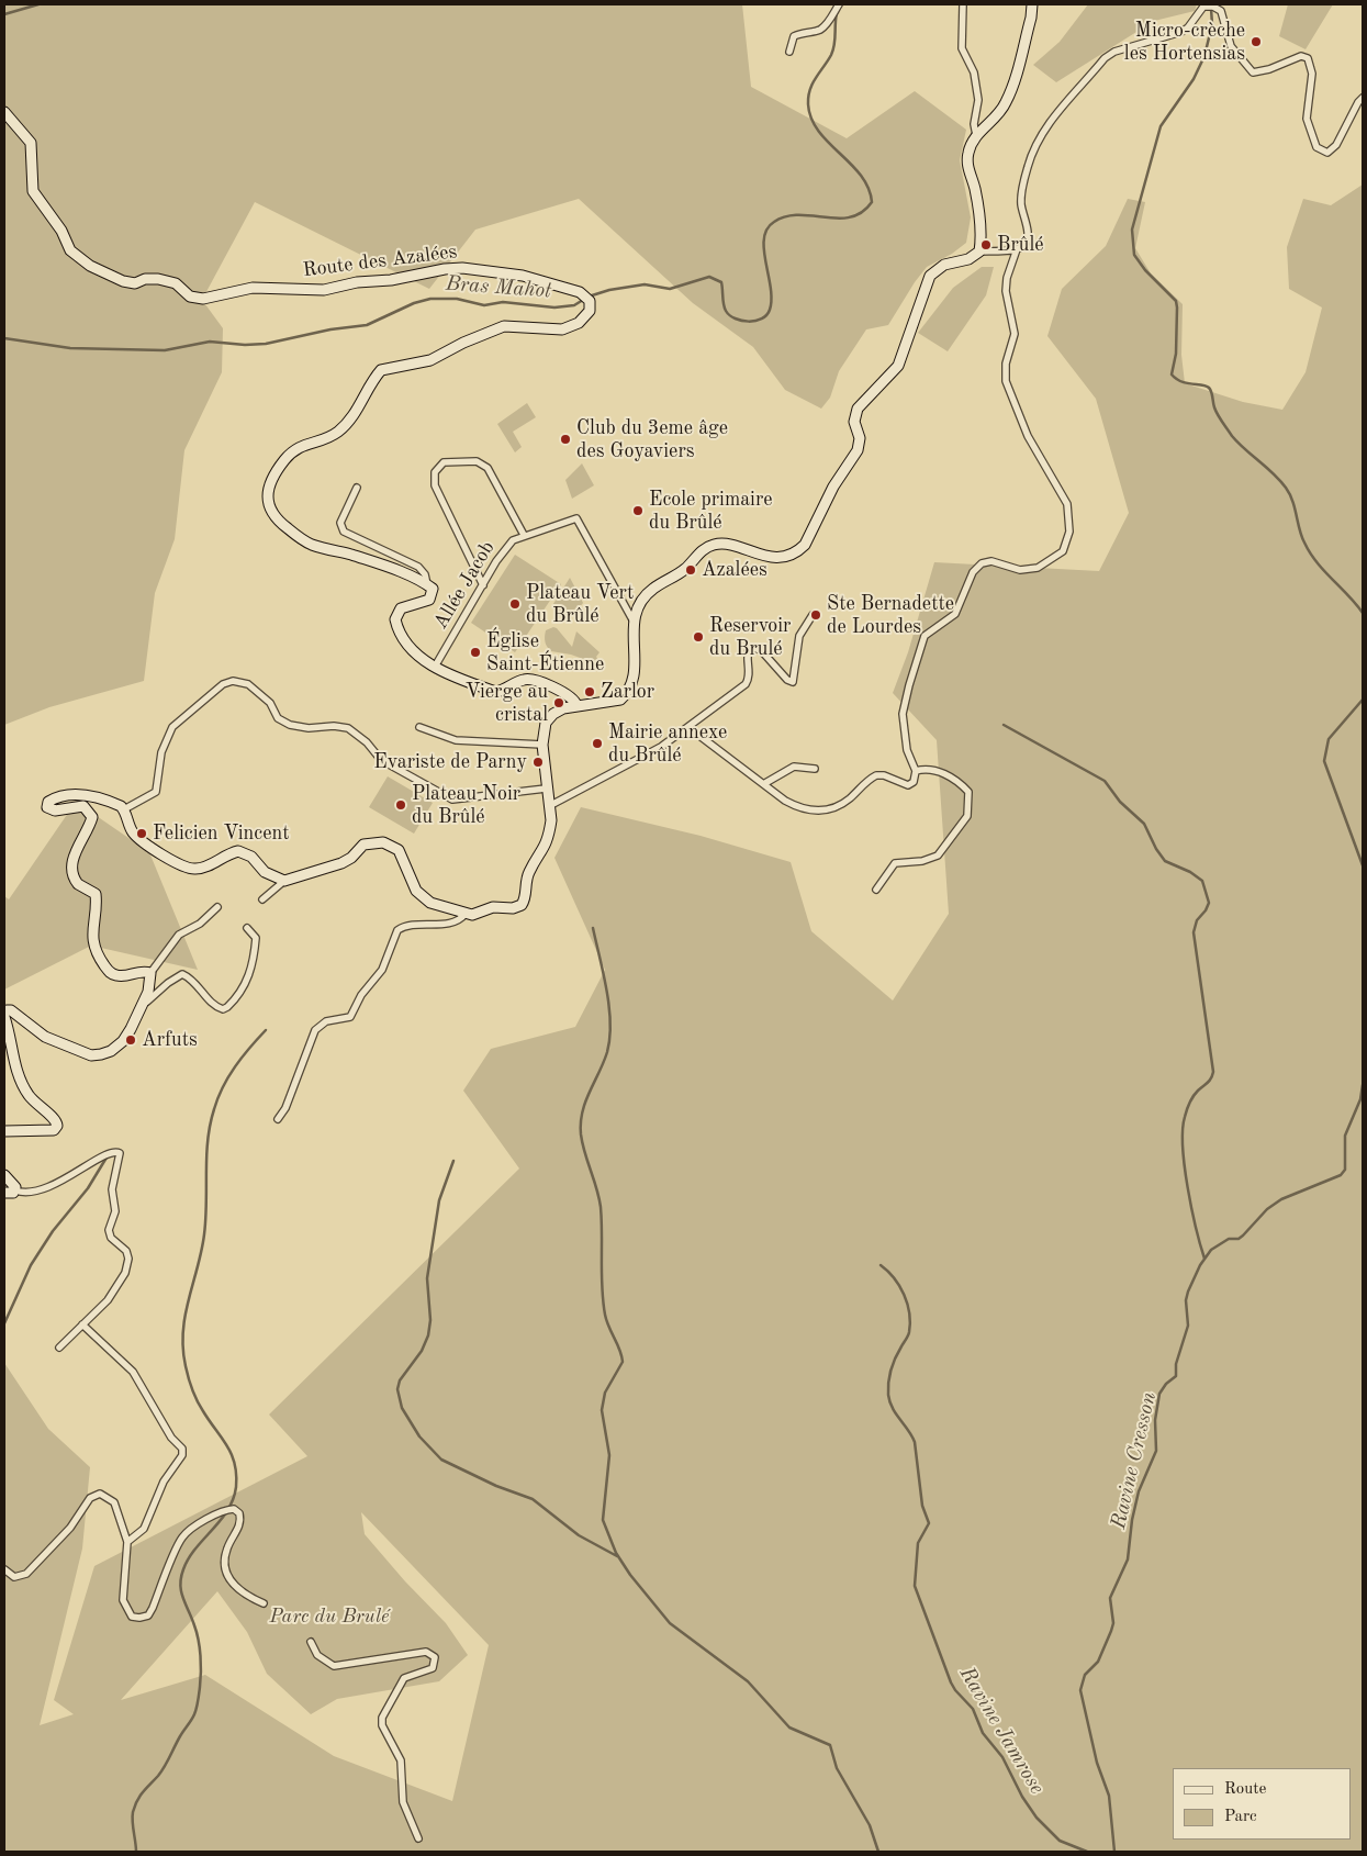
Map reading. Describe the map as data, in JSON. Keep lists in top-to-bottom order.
{
  "streets": {
    "main road": ["Route des Azalées"],
    "street": ["Allée Jacob"]
  },
  "water": ["Bras Mahot", "Ravine Cresson", "Ravine Jamrose"],
  "parks": ["Parc du Brulé"],
  "places": [
    "Micro-crèche les Hortensias",
    "Brûlé",
    "Club du 3eme âge des Goyaviers",
    "Ecole primaire du Brûlé",
    "Azalées",
    "Plateau Vert du Brûlé",
    "Ste Bernadette de Lourdes",
    "Reservoir du Brulé",
    "Église Saint-Étienne",
    "Zarlor",
    "Vierge au cristal",
    "Mairie annexe du Brûlé",
    "Evariste de Parny",
    "Plateau Noir du Brûlé",
    "Felicien Vincent",
    "Arfuts"
  ],
  "legend": ["Route", "Parc"]
}
